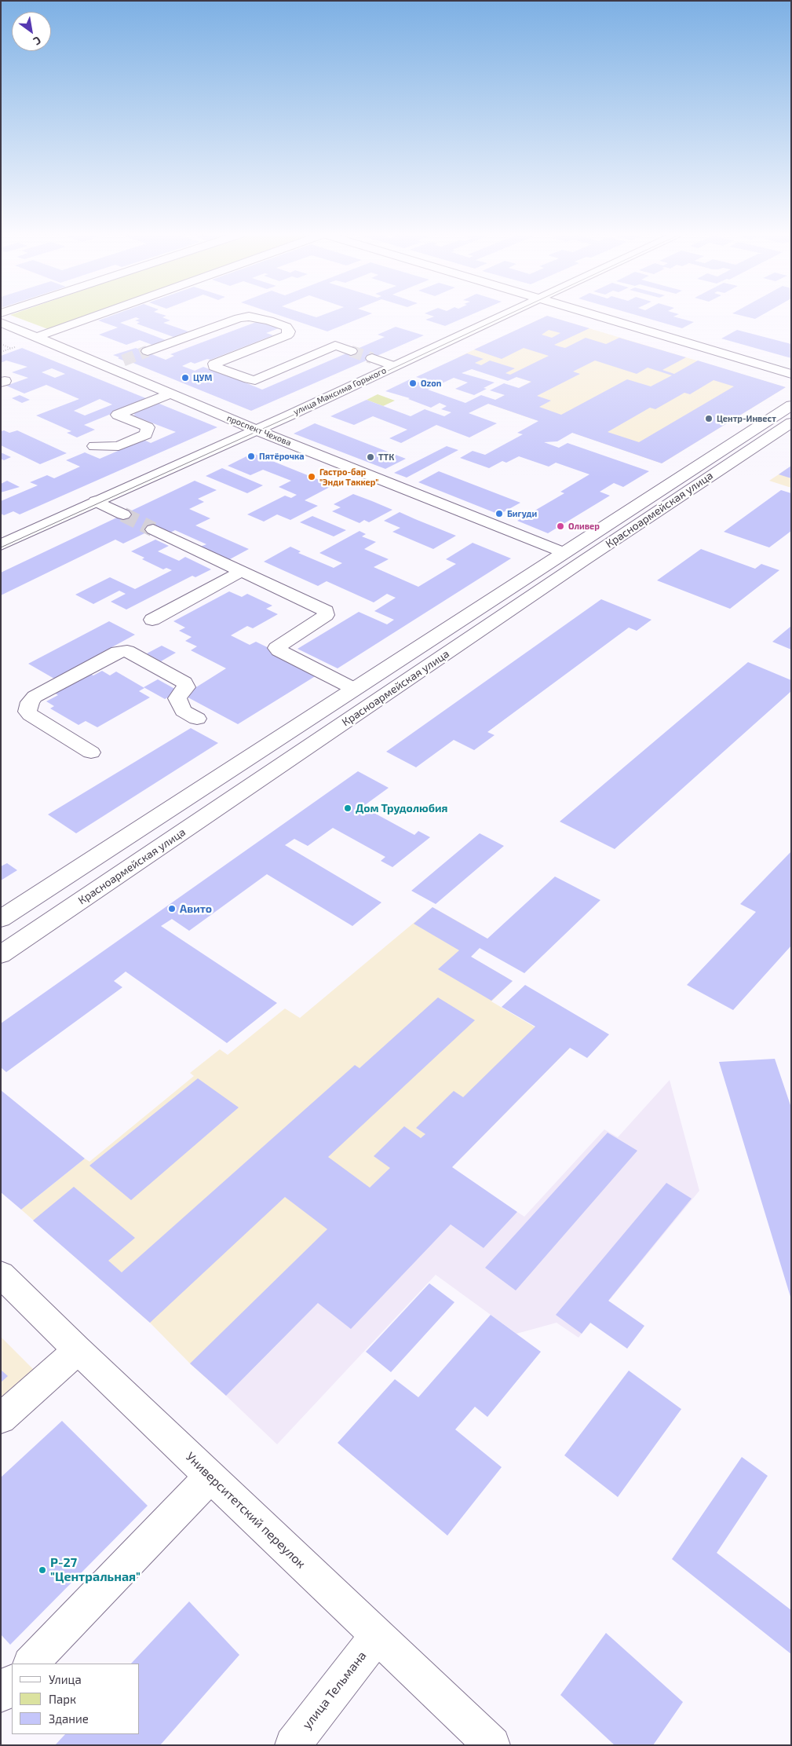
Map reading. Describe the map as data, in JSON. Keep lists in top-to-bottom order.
{
  "streets": {
    "main road": [
      "улица Максима Горького",
      "проспект Чехова",
      "Красноармейская улица",
      "Университетский переулок",
      "улица Тельмана"
    ]
  },
  "crossings": [
    ["улица Максима Горького", "проспект Чехова"],
    ["проспект Чехова", "Красноармейская улица"],
    ["Университетский переулок", "улица Тельмана"]
  ],
  "places": [
    "ЦУМ",
    "Ozon",
    "Центр-Инвест",
    "Пятёрочка",
    "ТТК",
    "Гастро-бар \"Энди Таккер\"",
    "Бигуди",
    "Оливер",
    "Дом Трудолюбия",
    "Авито",
    "Р-27 \"Центральная\""
  ],
  "legend": ["Улица", "Парк", "Здание"],
  "north": "bottom right"
}
